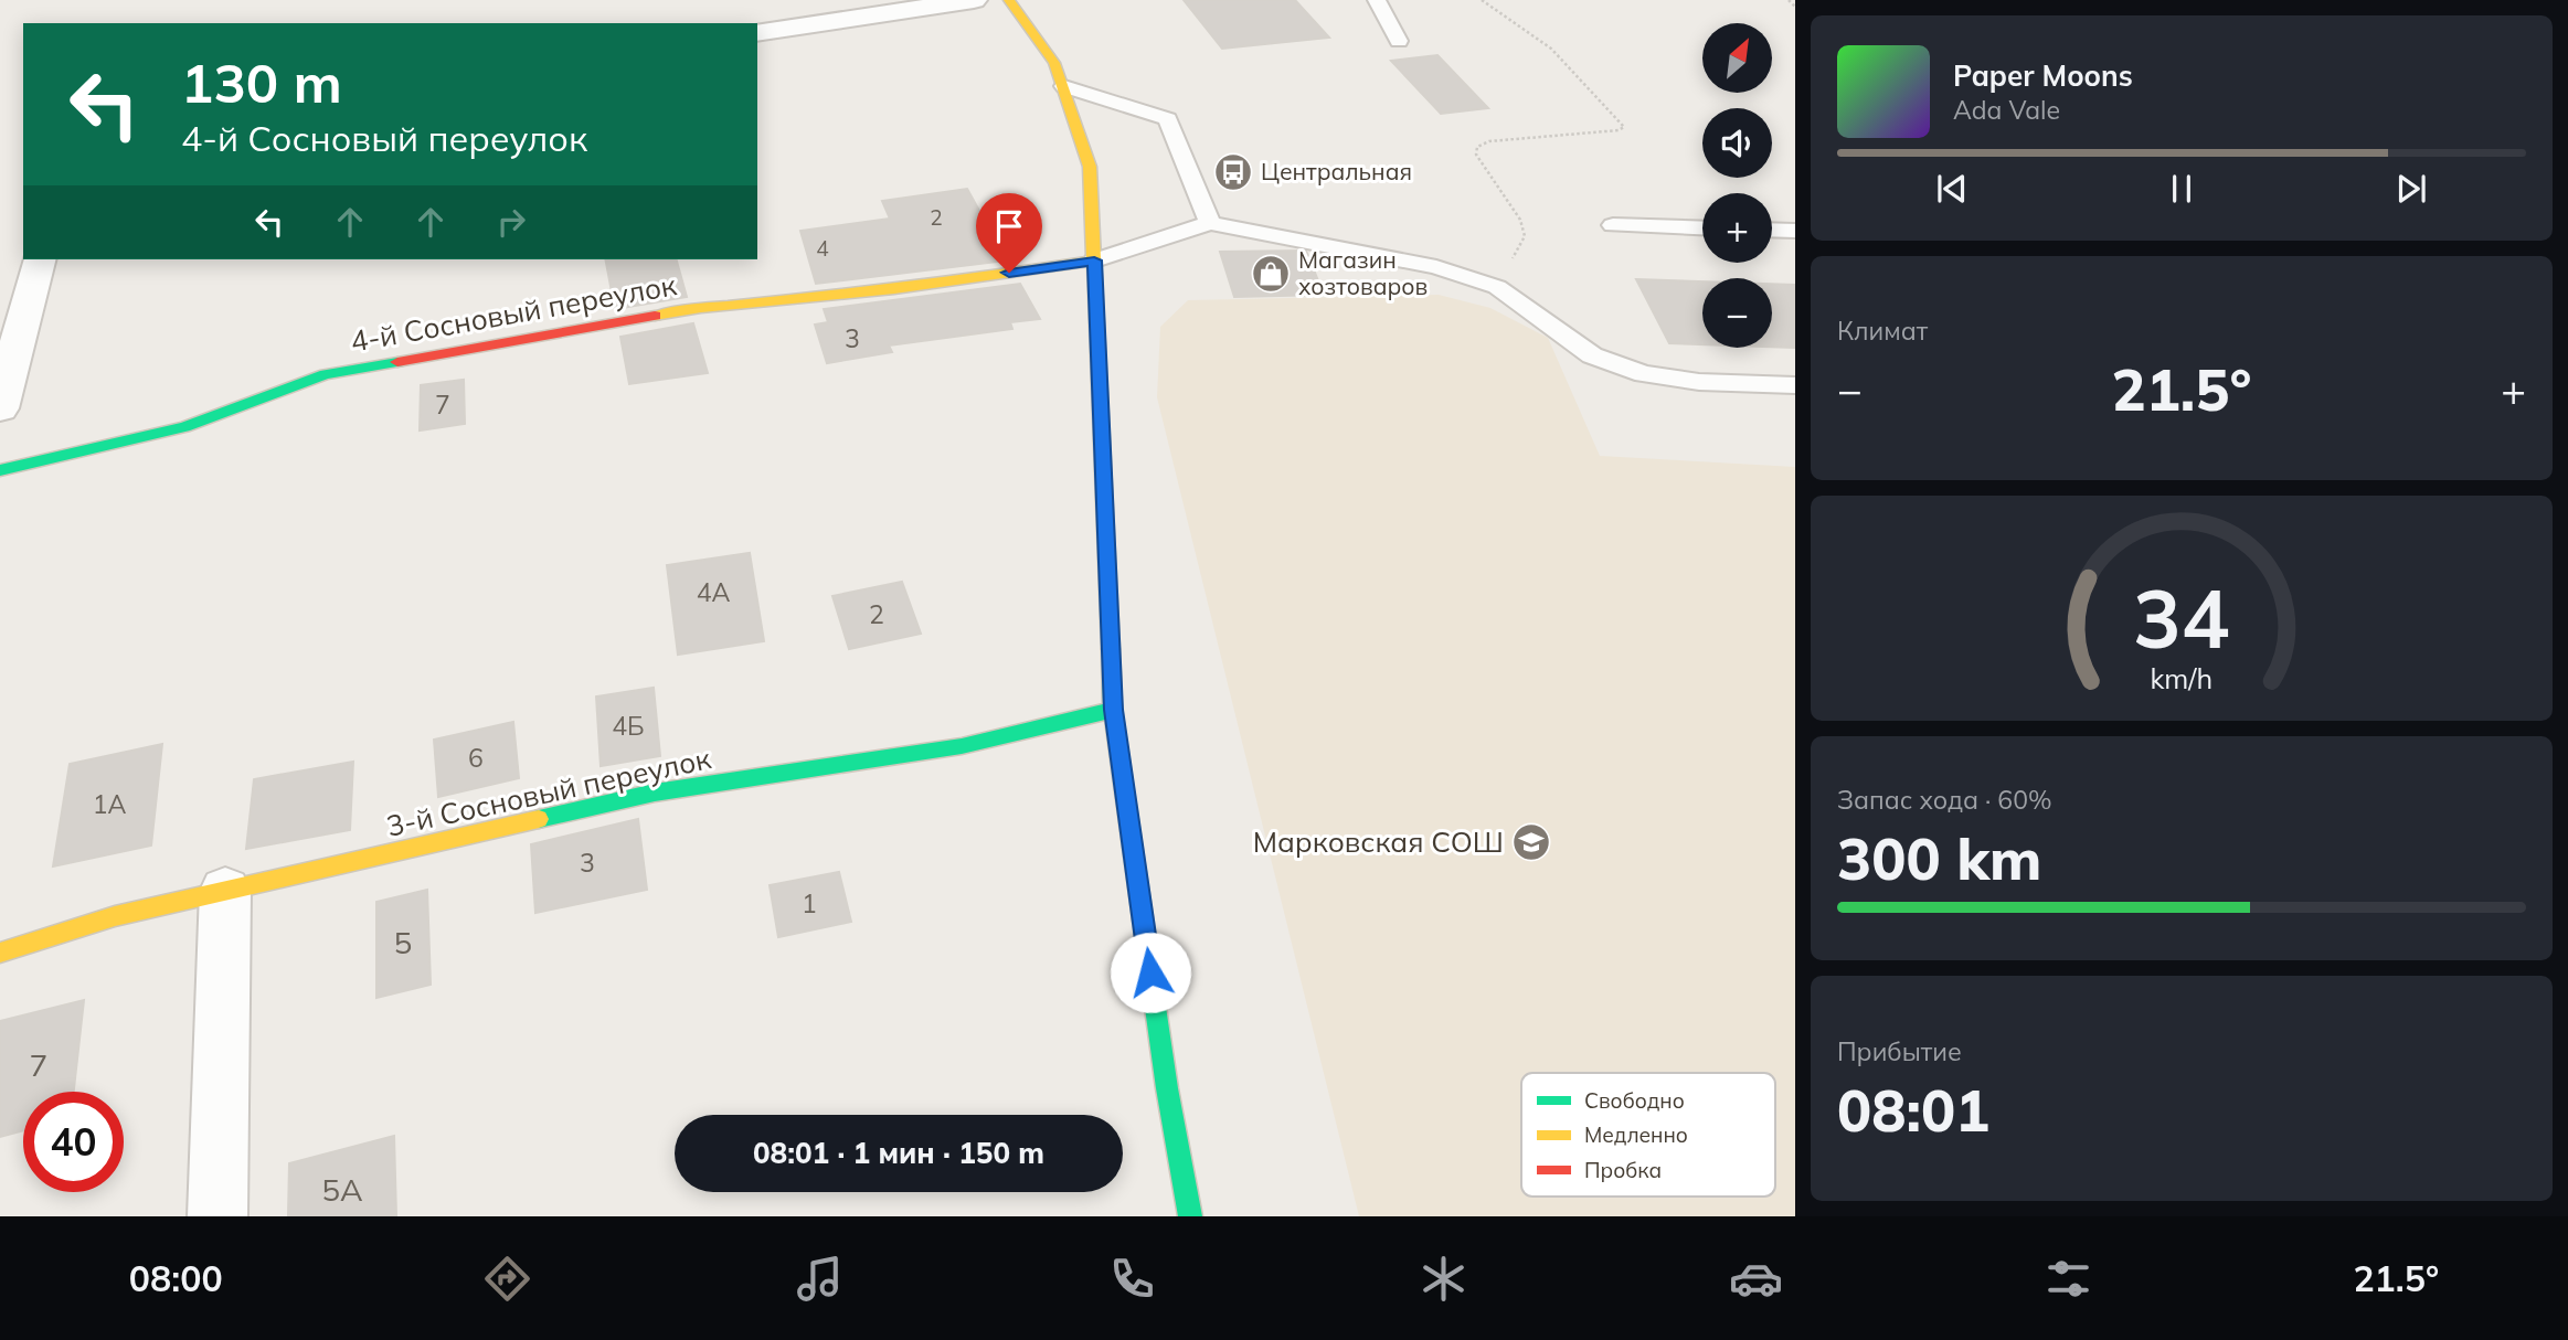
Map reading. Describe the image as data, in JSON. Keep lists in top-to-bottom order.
{
  "streets": {
    "street": ["4-й Сосновый переулок", "3-й Сосновый переулок"]
  },
  "places": {
    "bus stop": ["Центральная"],
    "shop": ["Магазин хозтоваров"],
    "school or university": ["Марковская СОШ"]
  },
  "house_numbers": [
    "2",
    "4",
    "3",
    "7",
    "4А",
    "2",
    "4Б",
    "6",
    "1А",
    "3",
    "1",
    "5",
    "7",
    "5А"
  ],
  "legend": ["Свободно", "Медленно", "Пробка"],
  "north": "top right",
  "page": {
    "map_buttons": ["+", "−"],
    "turn": ["130 m", "4-й Сосновый переулок"],
    "song": ["Paper Moons", "Ada Vale"],
    "tile": [
      "Климат",
      ["Запас хода · 60%", "300 km"],
      ["Прибытие", "08:01"]
    ],
    "heat": ["−", "21.5°", "+"],
    "limit": "40",
    "trip": "08:01 · 1 мин · 150 m",
    "tabs": ["08:00", "21.5°"],
    "gauge": ["34", "km/h"]
  }
}
